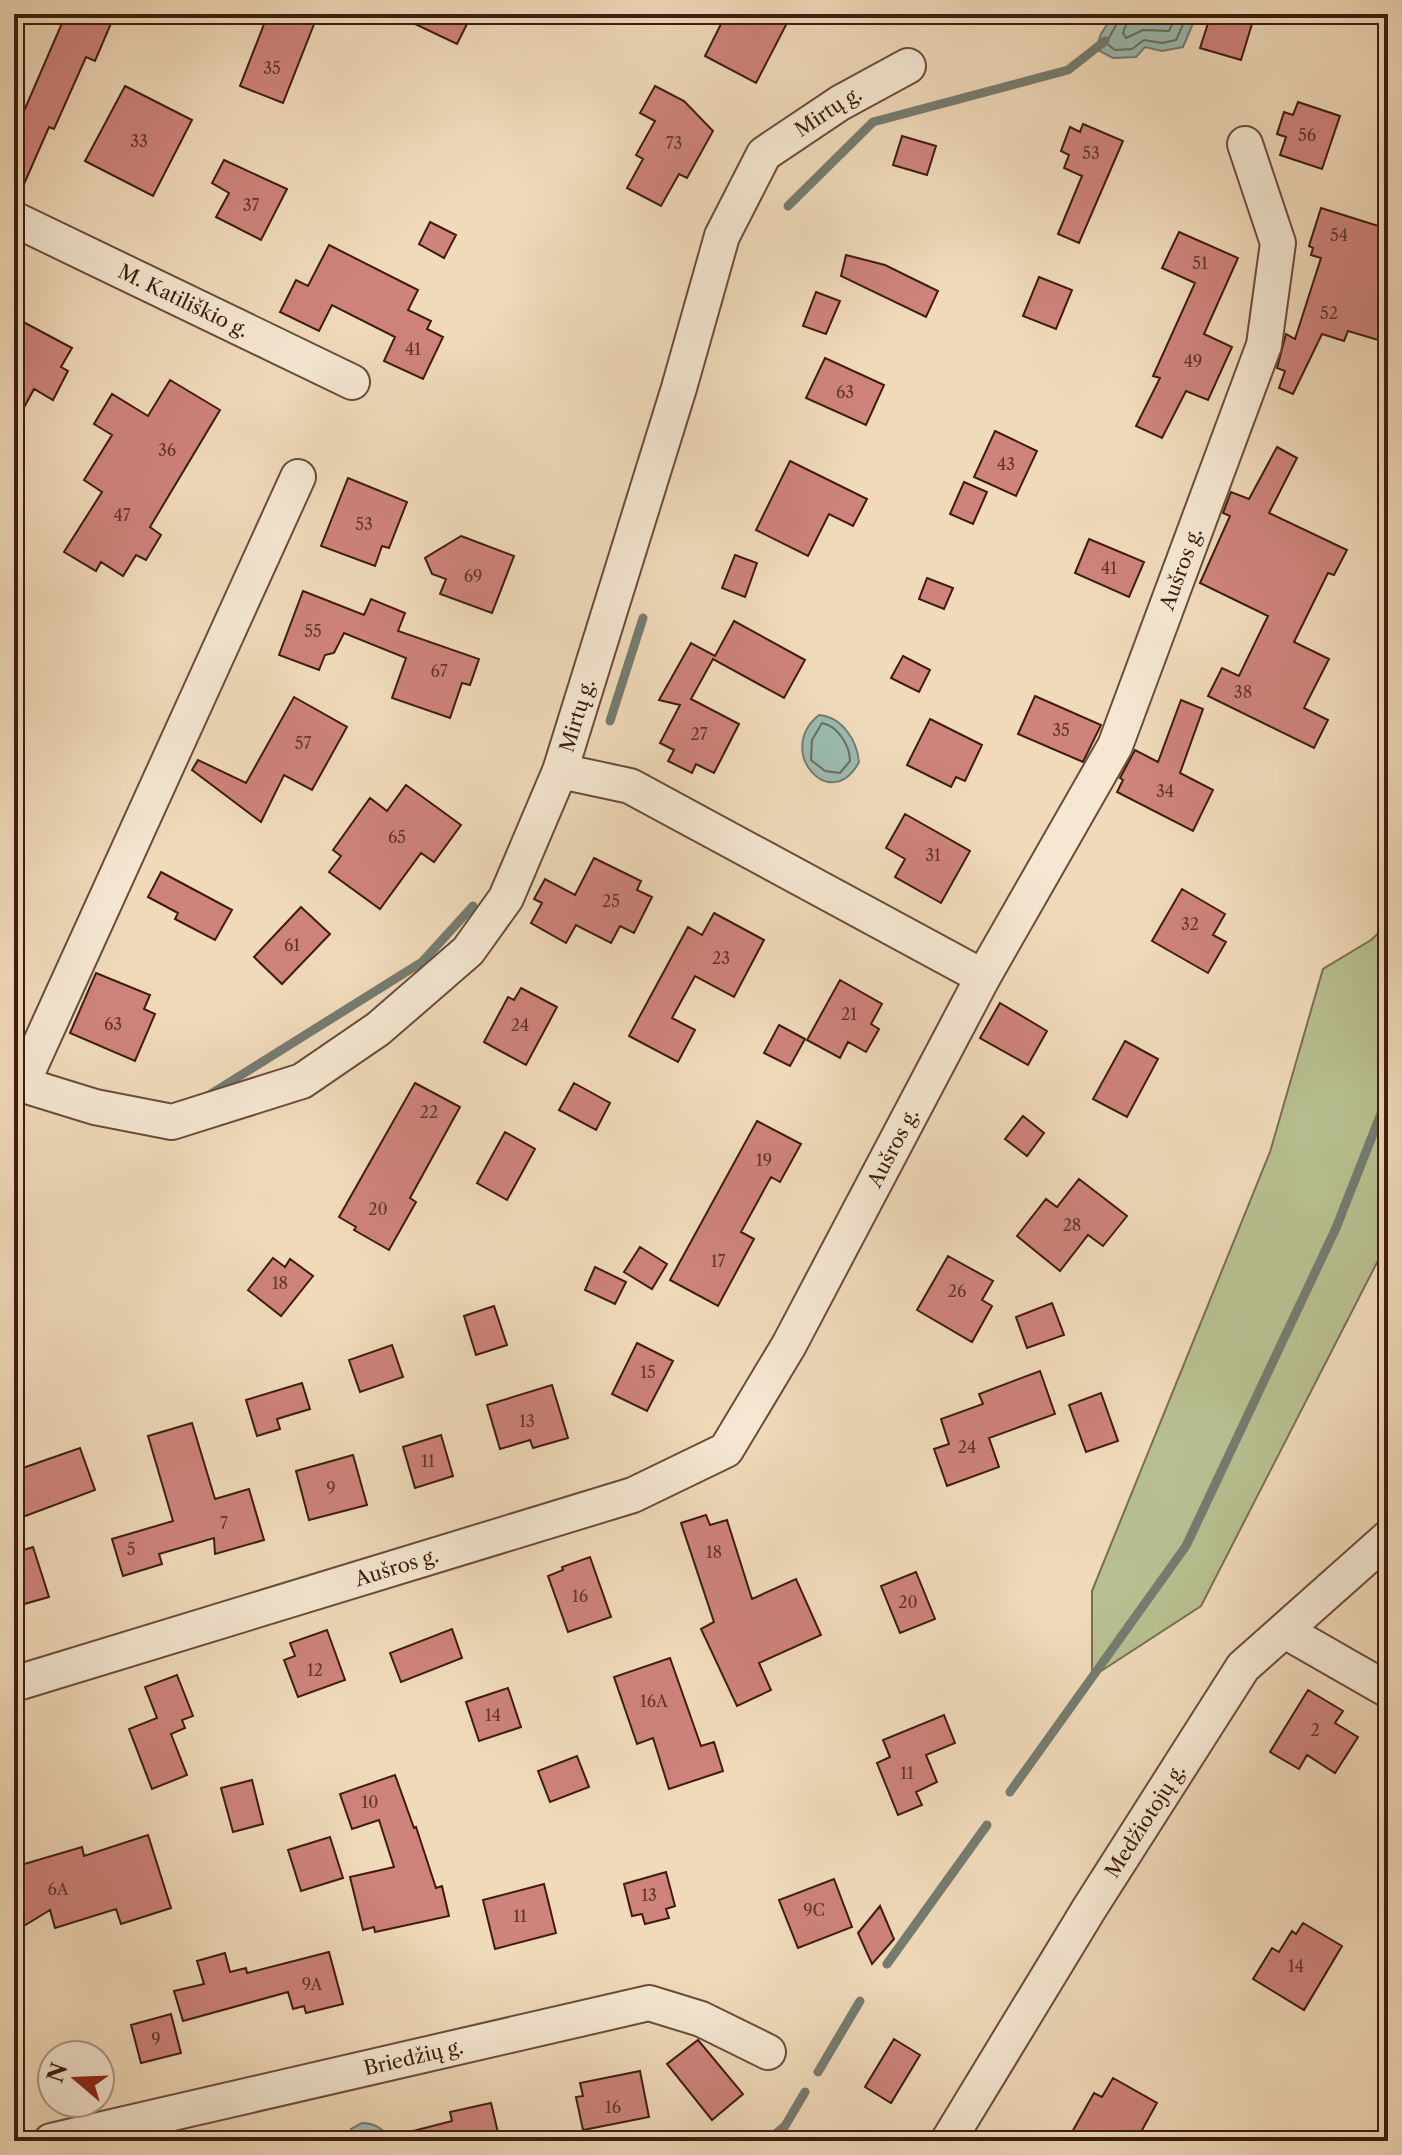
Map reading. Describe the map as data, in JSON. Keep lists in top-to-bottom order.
{
  "streets": {
    "street": [
      "Mirtų g.",
      "M. Katiliškio g.",
      "Aušros g.",
      "Medžiotojų g.",
      "Briedžių g."
    ]
  },
  "house_numbers": [
    "35",
    "56",
    "33",
    "73",
    "53",
    "37",
    "54",
    "51",
    "52",
    "41",
    "49",
    "63",
    "36",
    "43",
    "47",
    "53",
    "41",
    "69",
    "55",
    "67",
    "38",
    "35",
    "27",
    "57",
    "34",
    "65",
    "31",
    "25",
    "32",
    "61",
    "23",
    "21",
    "63",
    "24",
    "22",
    "19",
    "20",
    "28",
    "17",
    "18",
    "26",
    "15",
    "13",
    "24",
    "11",
    "9",
    "7",
    "5",
    "18",
    "16",
    "20",
    "12",
    "16A",
    "14",
    "2",
    "11",
    "10",
    "6A",
    "13",
    "9C",
    "11",
    "14",
    "9A",
    "9",
    "16"
  ],
  "north": "left"
}
